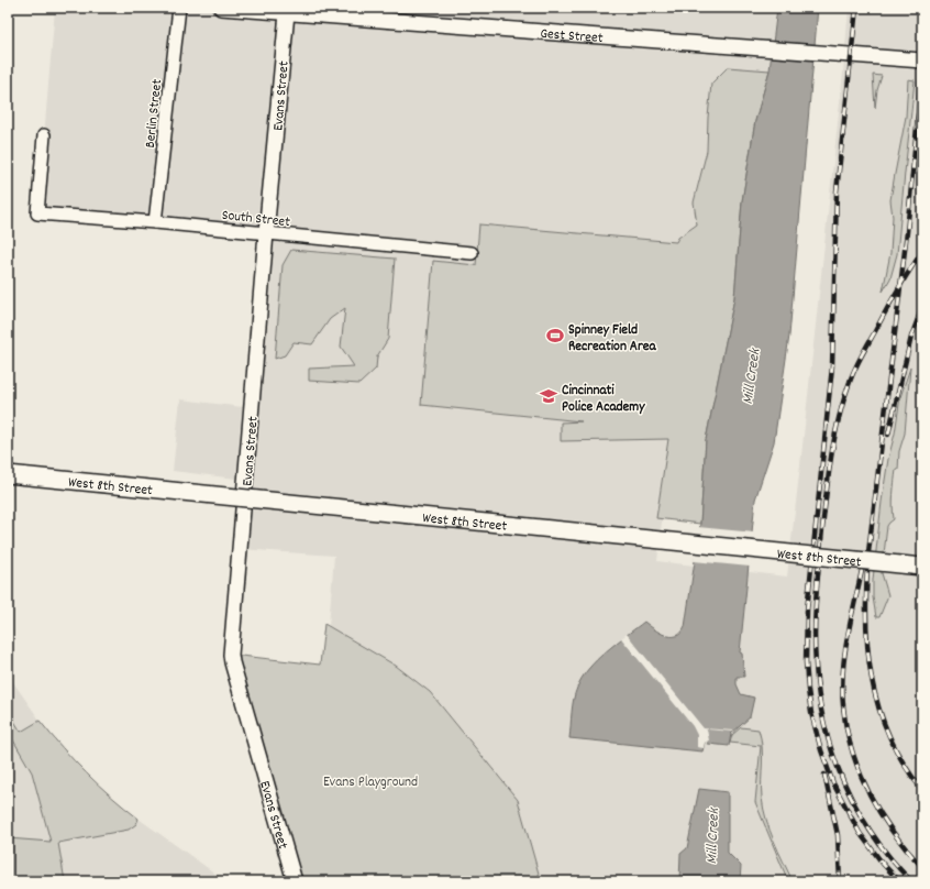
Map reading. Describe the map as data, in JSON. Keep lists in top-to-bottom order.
{
  "streets": {
    "main road": ["West 8th Street"],
    "street": [
      "Gest Street",
      "Evans Street",
      "Berlin Street",
      "South Street"
    ]
  },
  "crossings": [
    ["Gest Street", "Evans Street"],
    ["Evans Street", "South Street"],
    ["Berlin Street", "South Street"]
  ],
  "water": ["Mill Creek"],
  "parks": ["Evans Playground"],
  "places": {
    "sports": ["Spinney Field Recreation Area"],
    "school or university": ["Cincinnati Police Academy"]
  }
}
